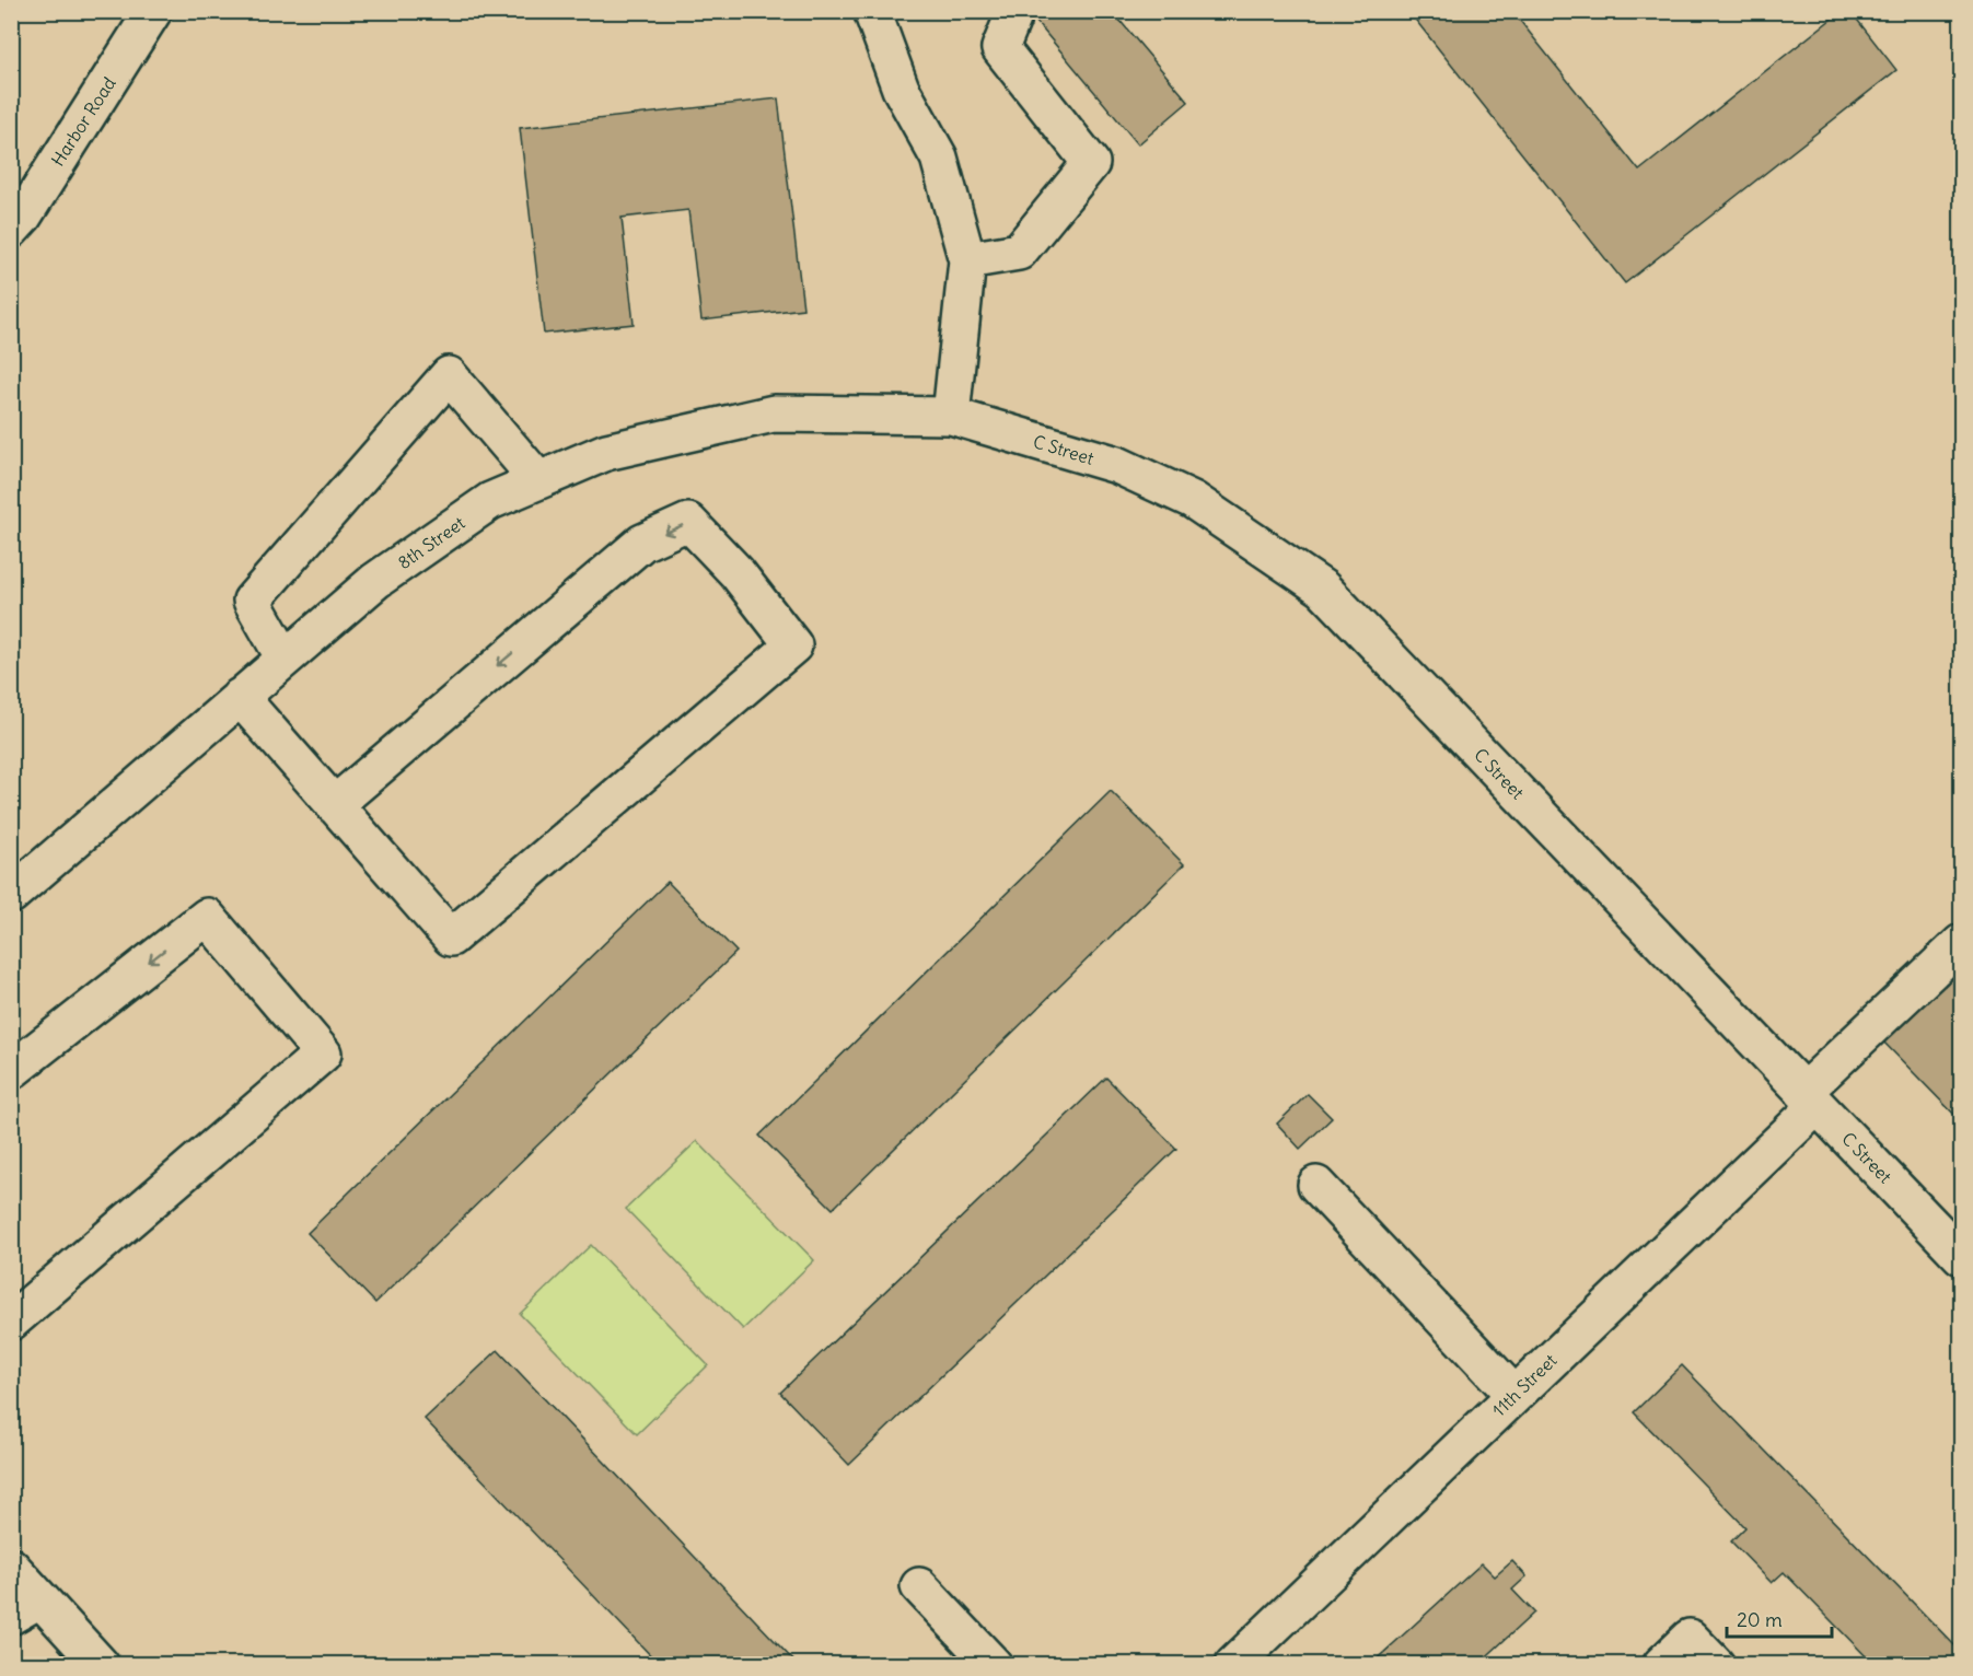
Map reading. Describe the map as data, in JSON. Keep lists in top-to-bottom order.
{
  "streets": {
    "street": [
      "Harbor Road",
      "C Street",
      "8th Street",
      "11th Street"
    ]
  },
  "crossings": [
    ["C Street", "8th Street"],
    ["C Street", "11th Street"]
  ],
  "scale_bar": "20 m"
}
